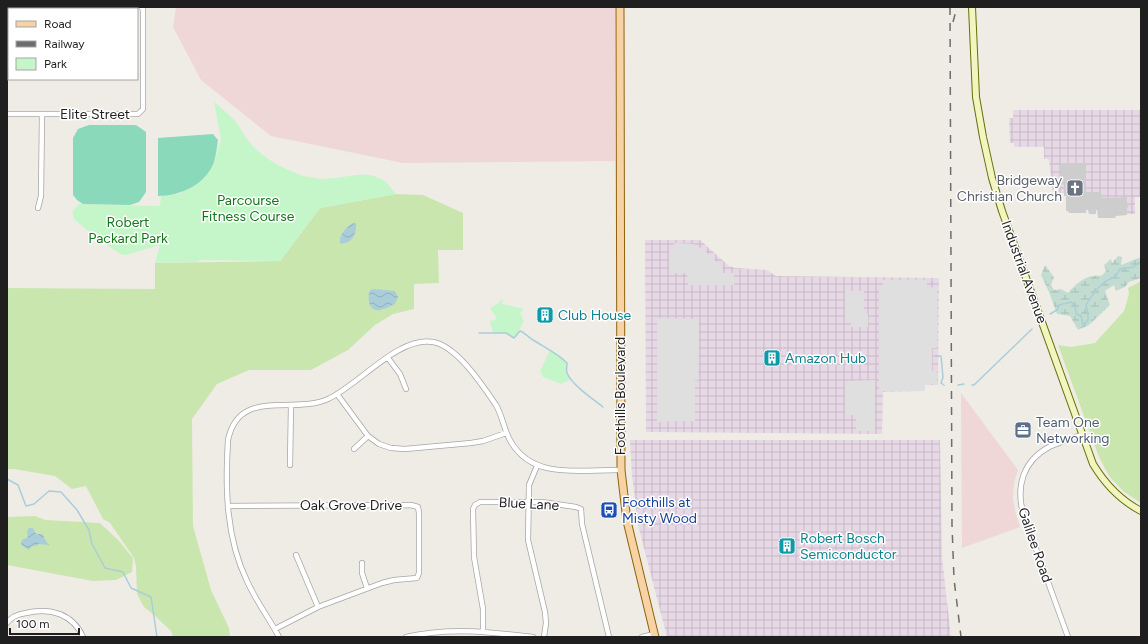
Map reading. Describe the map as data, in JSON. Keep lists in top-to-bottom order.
{
  "streets": {
    "main road": ["Foothills Boulevard"],
    "street": [
      "Elite Street",
      "Industrial Avenue",
      "Blue Lane",
      "Oak Grove Drive",
      "Galilee Road"
    ]
  },
  "crossings": [
    ["Industrial Avenue", "Galilee Road"]
  ],
  "parks": ["Parcourse Fitness Course", "Robert Packard Park"],
  "places": {
    "church": ["Bridgeway Christian Church"],
    "building": ["Club House", "Amazon Hub", "Robert Bosch Semiconductor"],
    "office": ["Team One Networking"],
    "bus stop": ["Foothills at Misty Wood"]
  },
  "legend": ["Road", "Railway", "Park"],
  "scale_bar": "100 m"
}
